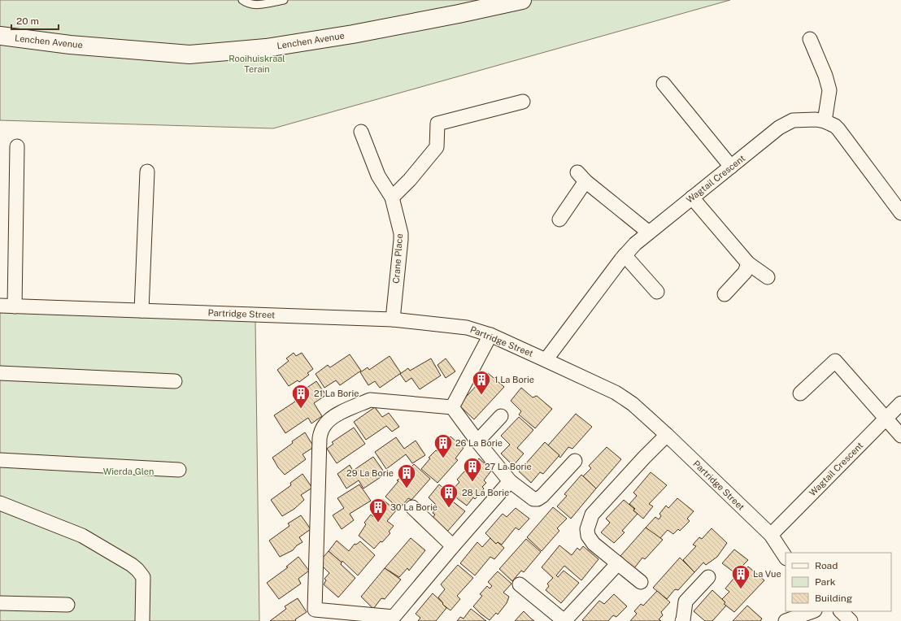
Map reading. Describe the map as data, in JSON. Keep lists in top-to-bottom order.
{
  "streets": {
    "main road": ["Lenchen Avenue"],
    "street": ["Wagtail Crescent", "Crane Place", "Partridge Street"]
  },
  "crossings": [
    ["Wagtail Crescent", "Partridge Street"],
    ["Crane Place", "Partridge Street"]
  ],
  "parks": ["Rooihuiskraal Terain", "Wierda Glen"],
  "places": {
    "building": [
      "1 La Borie",
      "21 La Borie",
      "26 La Borie",
      "27 La Borie",
      "29 La Borie",
      "28 La Borie",
      "30 La Borie",
      "La Vue"
    ]
  },
  "legend": ["Road", "Park", "Building"],
  "scale_bar": "20 m"
}
